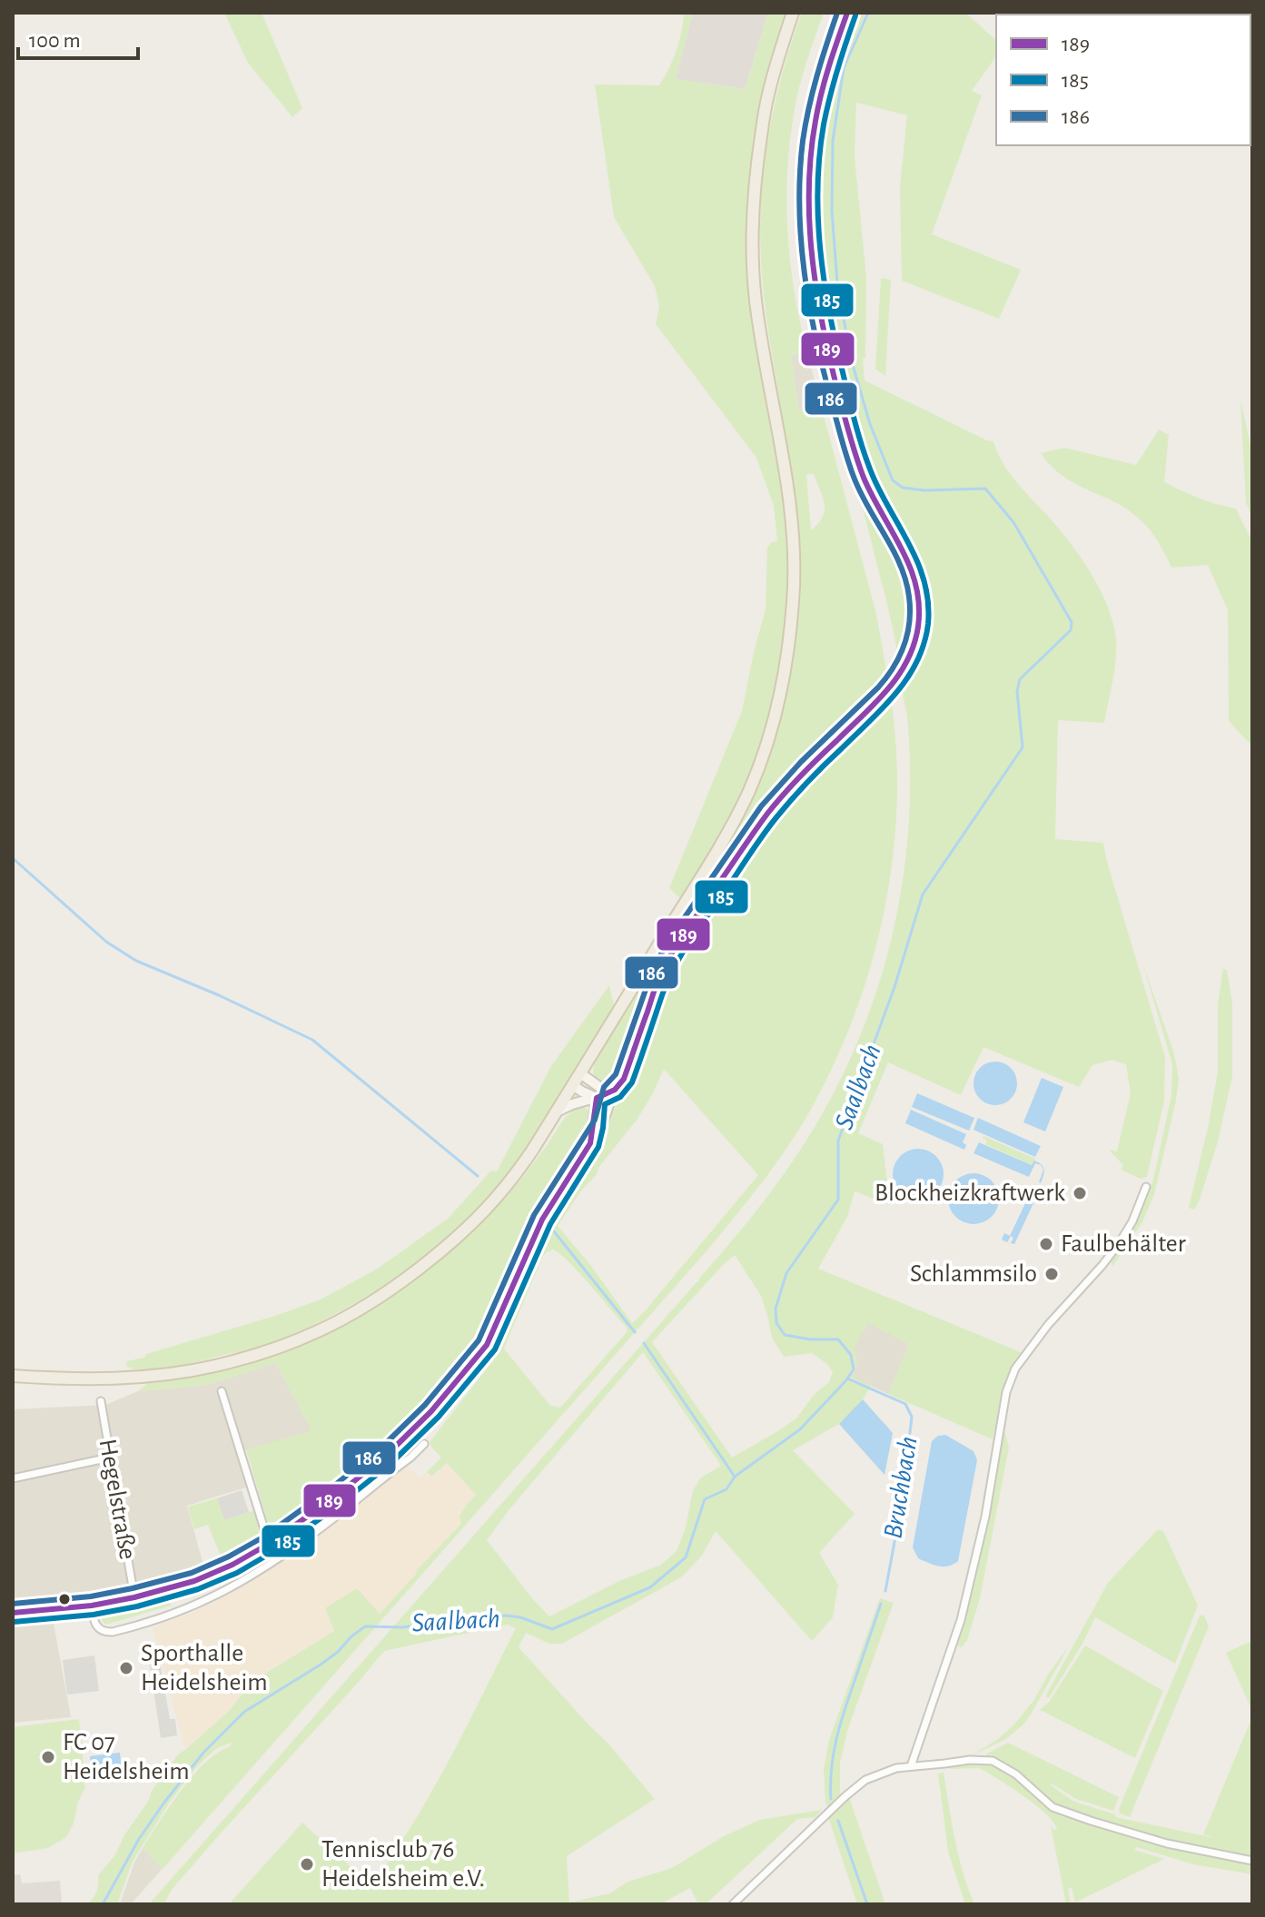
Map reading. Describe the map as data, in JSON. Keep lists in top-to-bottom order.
{
  "streets": {
    "street": ["Hegelstraße"]
  },
  "water": ["Saalbach", "Bruchbach"],
  "places": [
    "Blockheizkraftwerk",
    "Faulbehälter",
    "Schlammsilo",
    "Sporthalle Heidelsheim",
    "FC 07 Heidelsheim",
    "Tennisclub 76 Heidelsheim e.V."
  ],
  "lines": ["transit line 189", "transit line 186", "transit line 185"],
  "legend": ["189", "185", "186"],
  "scale_bar": "100 m"
}
